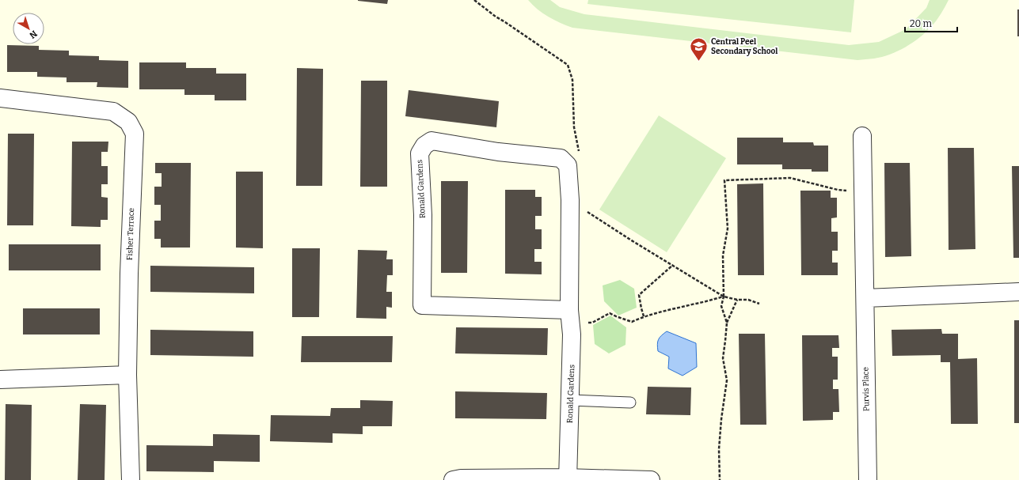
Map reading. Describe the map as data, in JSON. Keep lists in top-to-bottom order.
{
  "streets": {
    "street": ["Ronald Gardens", "Fisher Terrace", "Purvis Place"]
  },
  "places": {
    "school or university": ["Central Peel Secondary School"]
  },
  "scale_bar": "20 m",
  "north": "bottom right"
}
